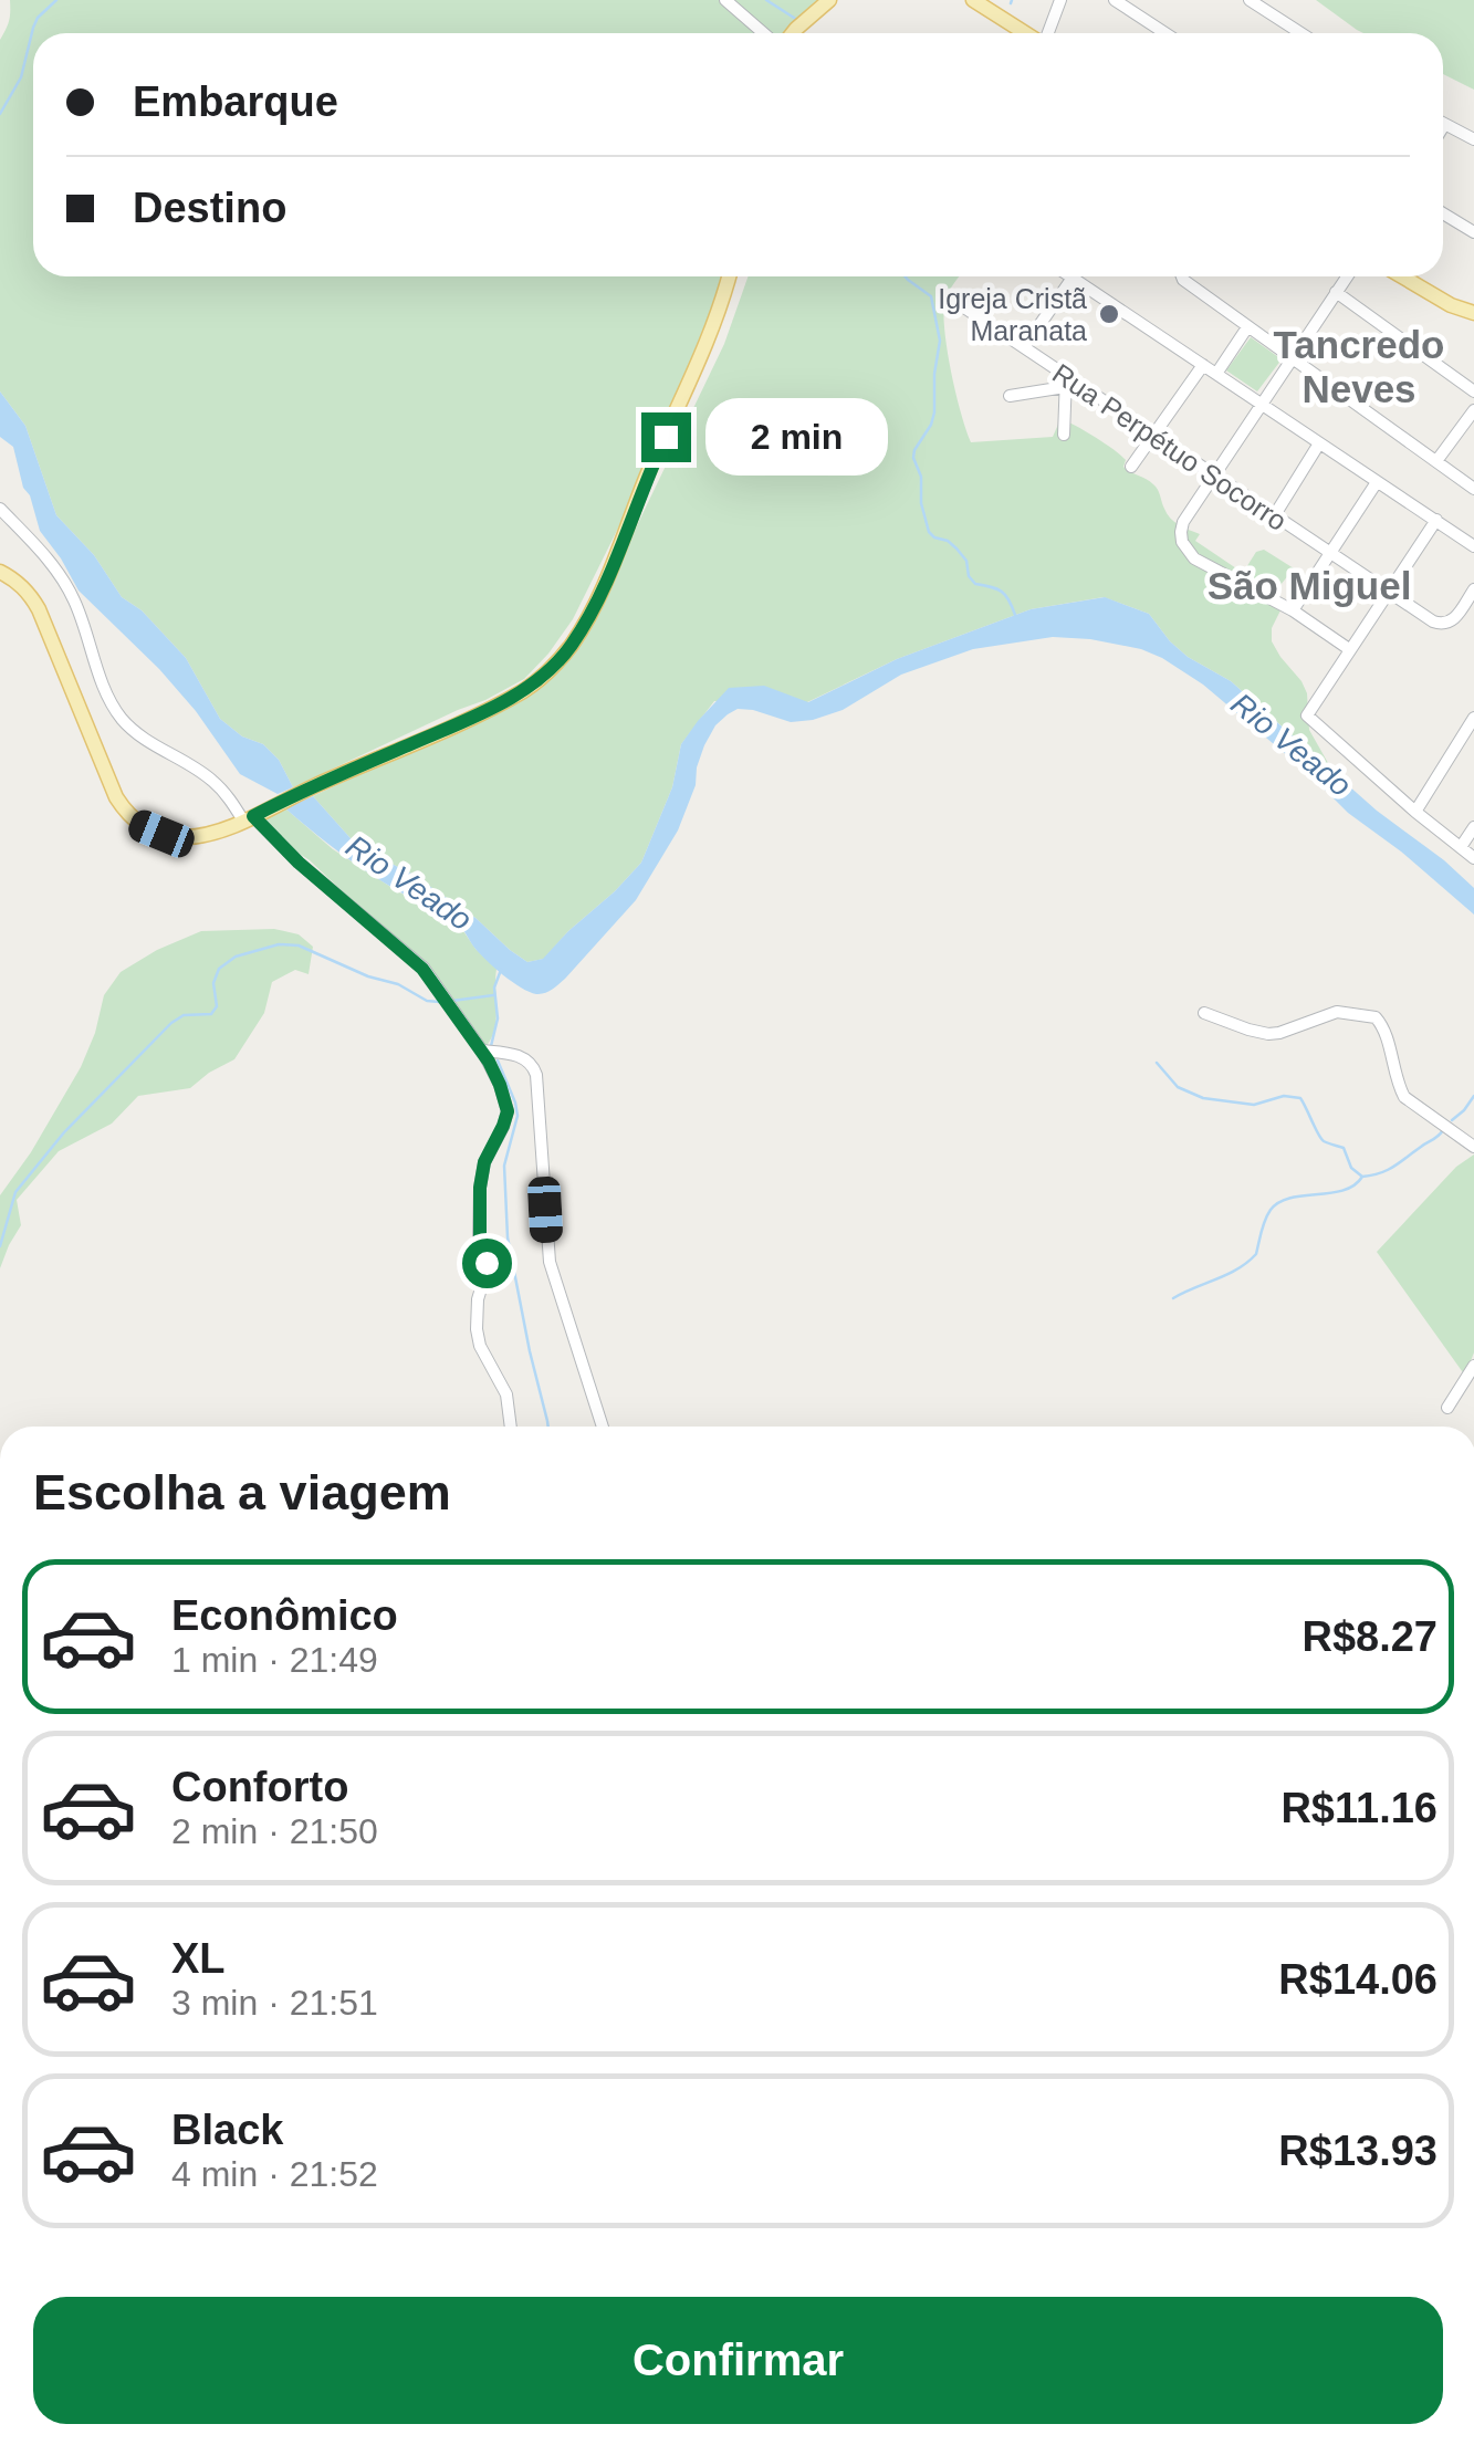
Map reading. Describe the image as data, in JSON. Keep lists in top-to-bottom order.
{
  "streets": {
    "street": ["Rua Perpétuo Socorro"]
  },
  "districts": ["Tancredo Neves", "São Miguel"],
  "water": ["Rio Veado"],
  "places": ["Igreja Cristã Maranata"],
  "page": {
    "banner": ["Embarque", "Destino"],
    "bubble": "2 min",
    "heading": "Escolha a viagem",
    "list": [
      {
        "name": "Econômico",
        "note": "1 min · 21:49",
        "value": "R$8.27"
      },
      {
        "name": "Conforto",
        "note": "2 min · 21:50",
        "value": "R$11.16"
      },
      {
        "name": "XL",
        "note": "3 min · 21:51",
        "value": "R$14.06"
      },
      {
        "name": "Black",
        "note": "4 min · 21:52",
        "value": "R$13.93"
      }
    ],
    "buttons": "Confirmar"
  }
}
